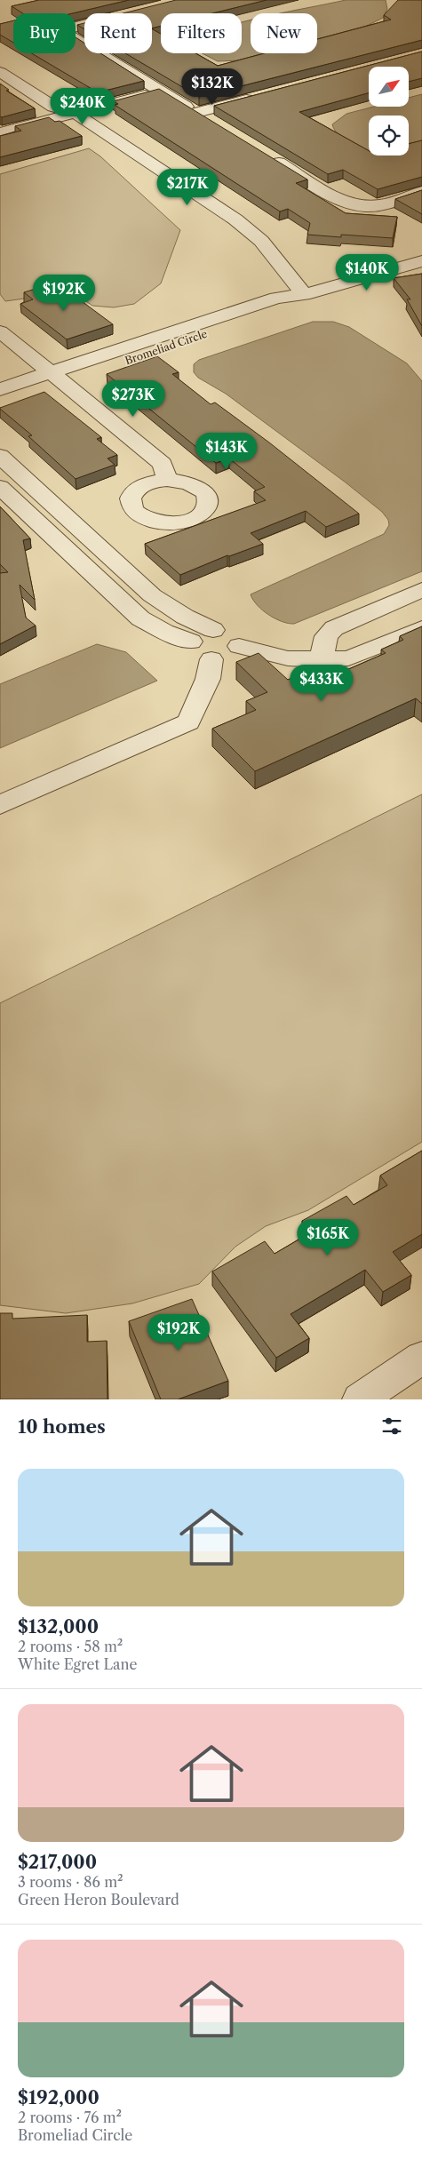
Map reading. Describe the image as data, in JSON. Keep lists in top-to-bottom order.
{
  "streets": {
    "street": ["Bromeliad Circle"]
  },
  "north": "top right",
  "page": {
    "chip": [
      "Buy",
      "Rent",
      "Filters",
      "New"
    ],
    "price": [
      "$132K",
      "$240K",
      "$217K",
      "$140K",
      "$192K",
      "$273K",
      "$143K",
      "$433K",
      "$165K",
      "$192K"
    ],
    "heading": "10 homes",
    "list": [
      {
        "name": "$132,000",
        "note": "2 rooms · 58 m² · White Egret Lane"
      },
      {
        "name": "$217,000",
        "note": "3 rooms · 86 m² · Green Heron Boulevard"
      },
      {
        "name": "$192,000",
        "note": "2 rooms · 76 m² · Bromeliad Circle"
      }
    ]
  }
}
